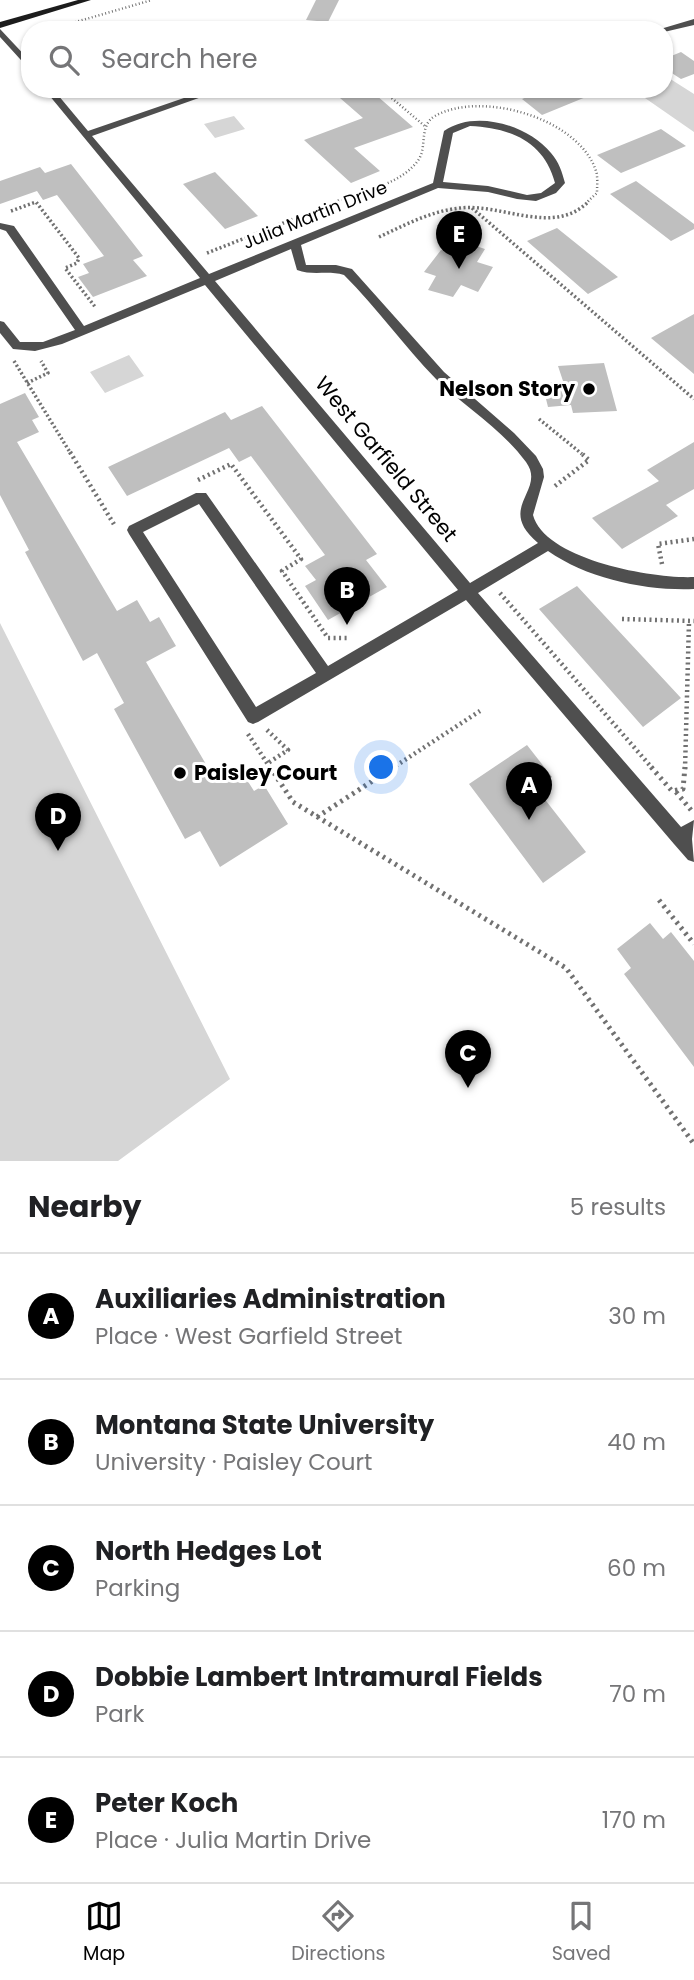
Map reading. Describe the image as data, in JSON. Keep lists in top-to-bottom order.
{
  "streets": {
    "street": ["Julia Martin Drive", "West Garfield Street"]
  },
  "crossings": [
    ["Julia Martin Drive", "West Garfield Street"]
  ],
  "places": ["Nelson Story", "Paisley Court"],
  "page": {
    "search": "Search here",
    "pins": [
      "E",
      "B",
      "A",
      "D",
      "C"
    ],
    "heading": ["Nearby", "5 results"],
    "list": [
      {
        "mark": "A",
        "name": "Auxiliaries Administration",
        "note": "Place · West Garfield Street",
        "value": "30 m"
      },
      {
        "mark": "B",
        "name": "Montana State University",
        "note": "University · Paisley Court",
        "value": "40 m"
      },
      {
        "mark": "C",
        "name": "North Hedges Lot",
        "note": "Parking",
        "value": "60 m"
      },
      {
        "mark": "D",
        "name": "Dobbie Lambert Intramural Fields",
        "note": "Park",
        "value": "70 m"
      },
      {
        "mark": "E",
        "name": "Peter Koch",
        "note": "Place · Julia Martin Drive",
        "value": "170 m"
      }
    ],
    "nav": ["Map", "Directions", "Saved"]
  }
}
